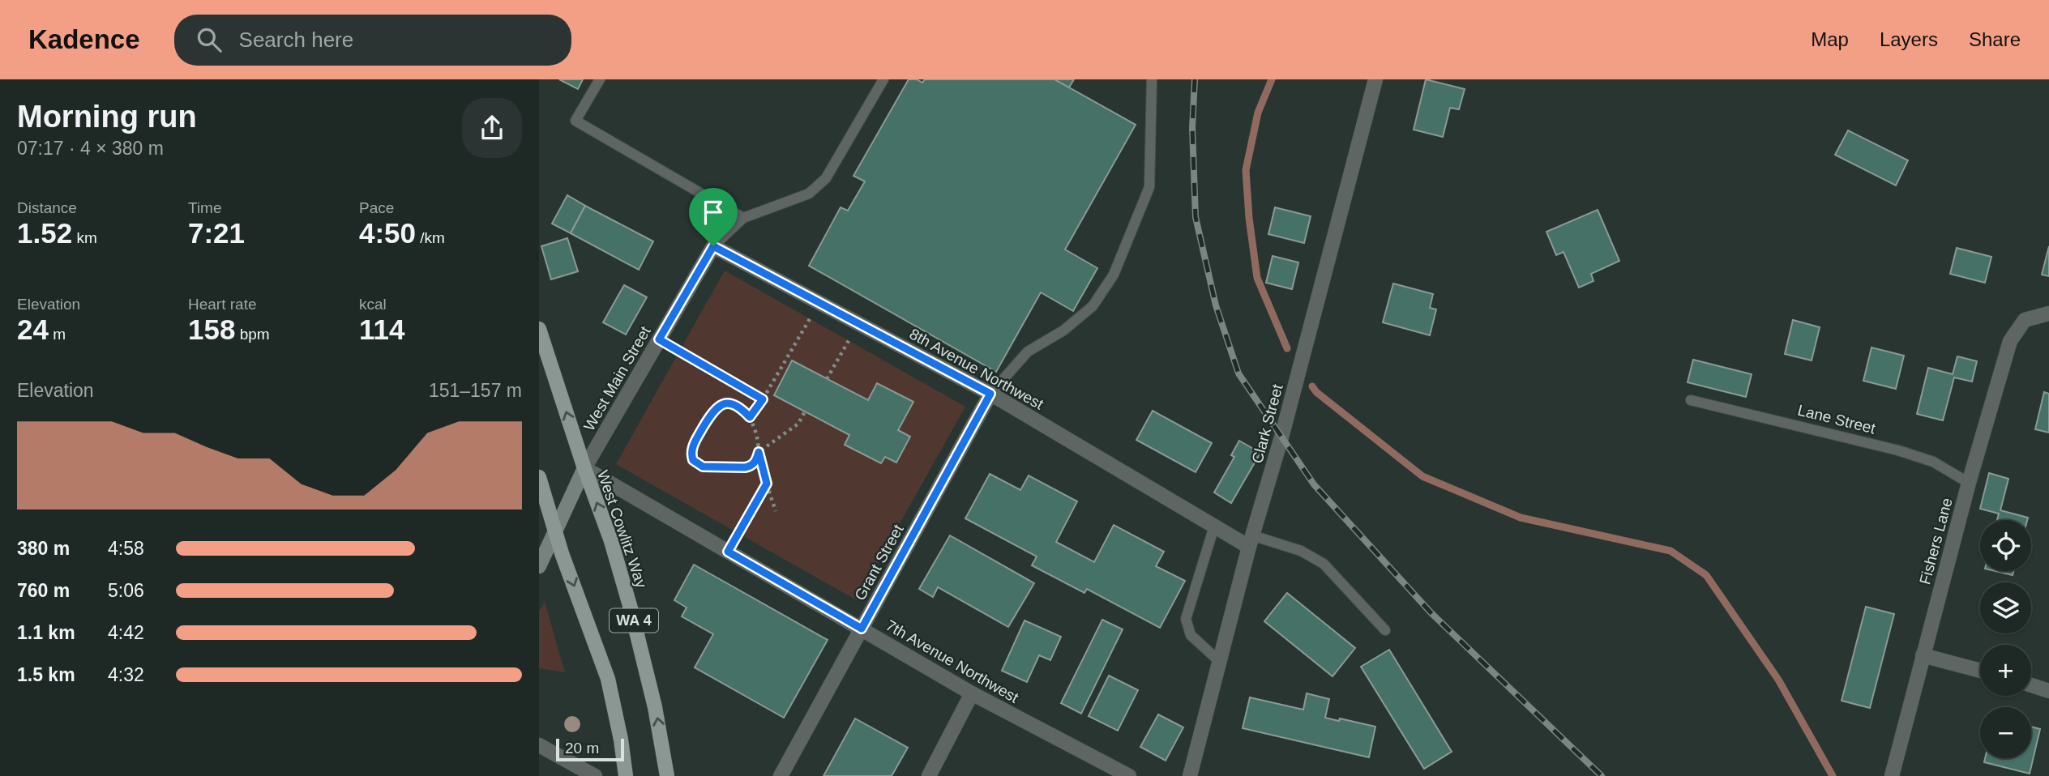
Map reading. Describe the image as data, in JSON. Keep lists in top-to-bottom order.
{
  "streets": {
    "main road": ["West Cowlitz Way", "WA 4"],
    "street": [
      "8th Avenue Northwest",
      "West Main Street",
      "Clark Street",
      "Fishers Lane",
      "Grant Street",
      "7th Avenue Northwest"
    ],
    "lane": ["Lane Street"]
  },
  "crossings": [
    ["8th Avenue Northwest", "West Main Street"],
    ["8th Avenue Northwest", "Clark Street"],
    ["8th Avenue Northwest", "Grant Street"],
    ["West Main Street", "West Cowlitz Way"],
    ["West Main Street", "WA 4"],
    ["West Main Street", "7th Avenue Northwest"],
    ["Lane Street", "Fishers Lane"],
    ["West Cowlitz Way", "7th Avenue Northwest"],
    ["Grant Street", "7th Avenue Northwest"]
  ],
  "scale_bar": "20 m",
  "page": {
    "header": "Kadence",
    "search": "Search here",
    "nav": ["Map", "Layers", "Share"],
    "heading": ["Morning run", "07:17 · 4 × 380 m"],
    "stats": [
      ["Distance", "1.52 km"],
      ["Time", "7:21"],
      ["Pace", "4:50 /km"],
      ["Elevation", "24 m"],
      ["Heart rate", "158 bpm"],
      ["kcal", "114"]
    ],
    "chart": ["Elevation", "151–157 m"],
    "map_buttons": ["+", "−"],
    "list": [
      {
        "name": "380 m",
        "note": "4:58"
      },
      {
        "name": "760 m",
        "note": "5:06"
      },
      {
        "name": "1.1 km",
        "note": "4:42"
      },
      {
        "name": "1.5 km",
        "note": "4:32"
      }
    ],
    "scale": "20 m"
  }
}
